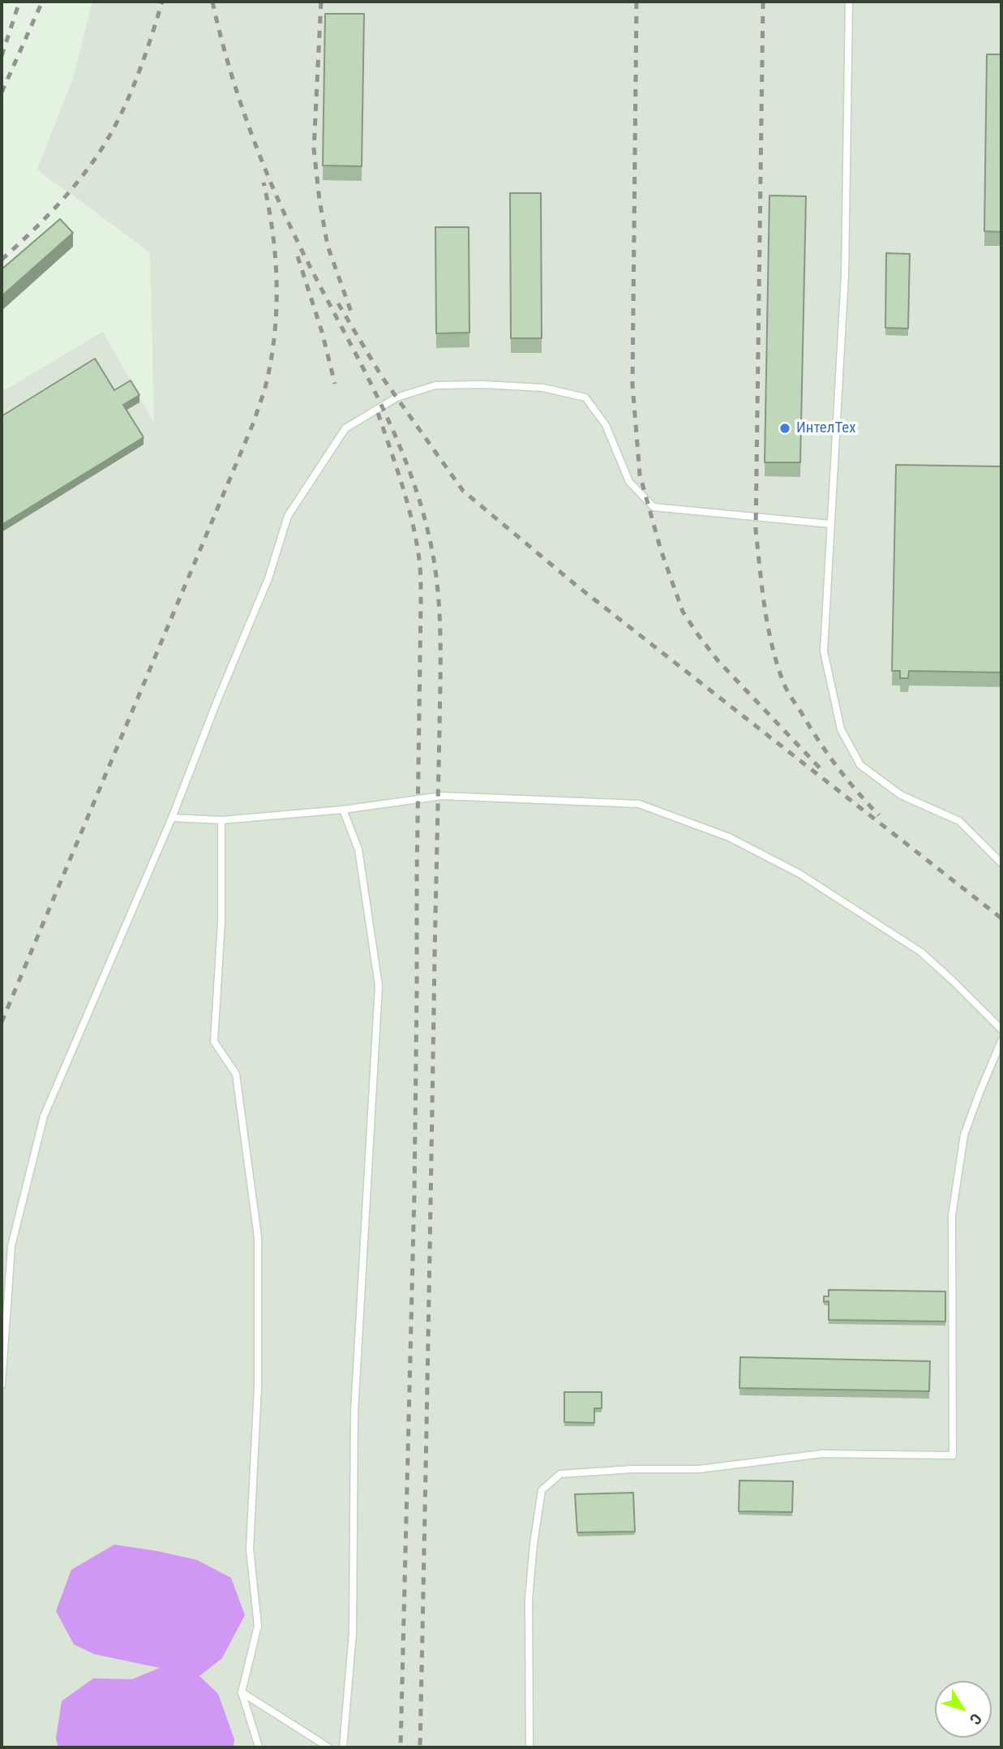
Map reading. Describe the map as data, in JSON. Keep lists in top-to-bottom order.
{
  "places": ["ИнтелТех"],
  "north": "bottom right"
}
